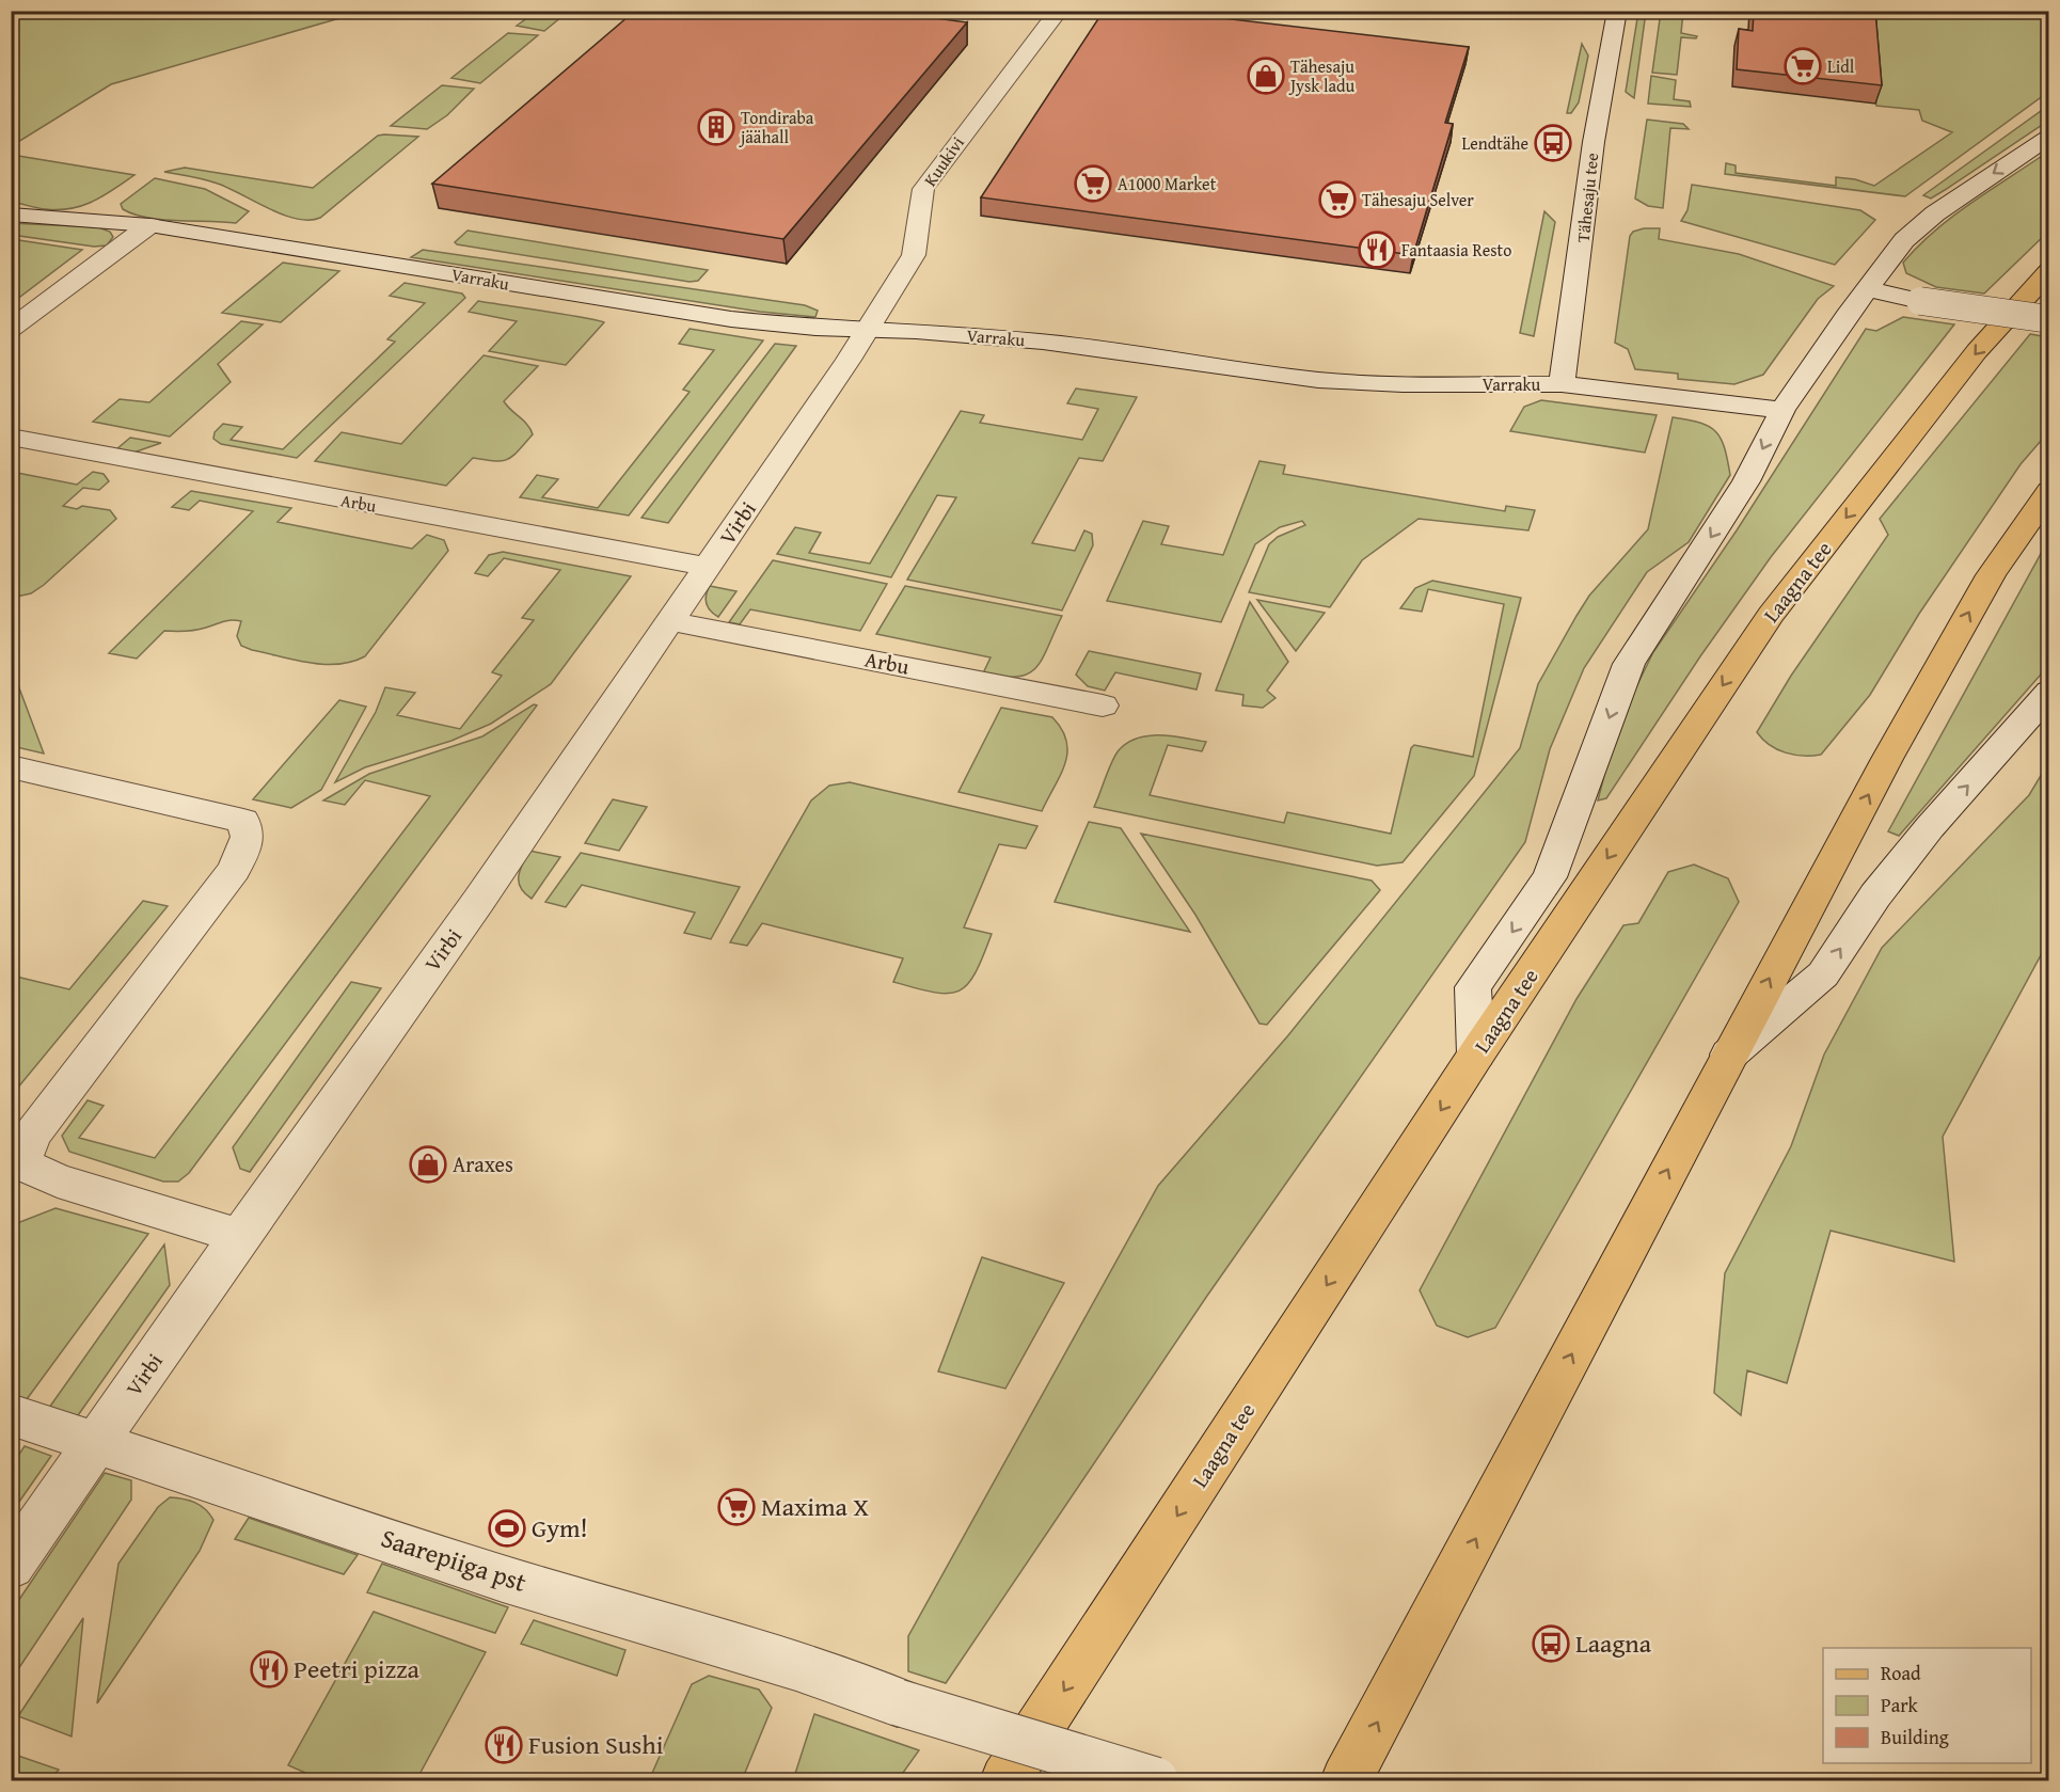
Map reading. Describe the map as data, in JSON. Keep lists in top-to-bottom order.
{
  "streets": {
    "main road": ["Laagna tee"],
    "street": [
      "Kuukivi",
      "Tähesaju tee",
      "Varraku",
      "Arbu",
      "Virbi",
      "Saarepiiga pst"
    ]
  },
  "crossings": [
    ["Kuukivi", "Varraku"],
    ["Kuukivi", "Virbi"],
    ["Tähesaju tee", "Varraku"],
    ["Varraku", "Virbi"],
    ["Arbu", "Virbi"],
    ["Virbi", "Saarepiiga pst"]
  ],
  "places": {
    "supermarket": [
      "Lidl",
      "A1000 Market",
      "Tähesaju Selver",
      "Maxima X"
    ],
    "shop": ["Tähesaju Jysk ladu", "Araxes"],
    "building": ["Tondiraba jäähall"],
    "bus stop": ["Lendtähe", "Laagna"],
    "restaurant": ["Fantaasia Resto", "Peetri pizza", "Fusion Sushi"],
    "sports": ["Gym!"]
  },
  "legend": ["Road", "Park", "Building"]
}
